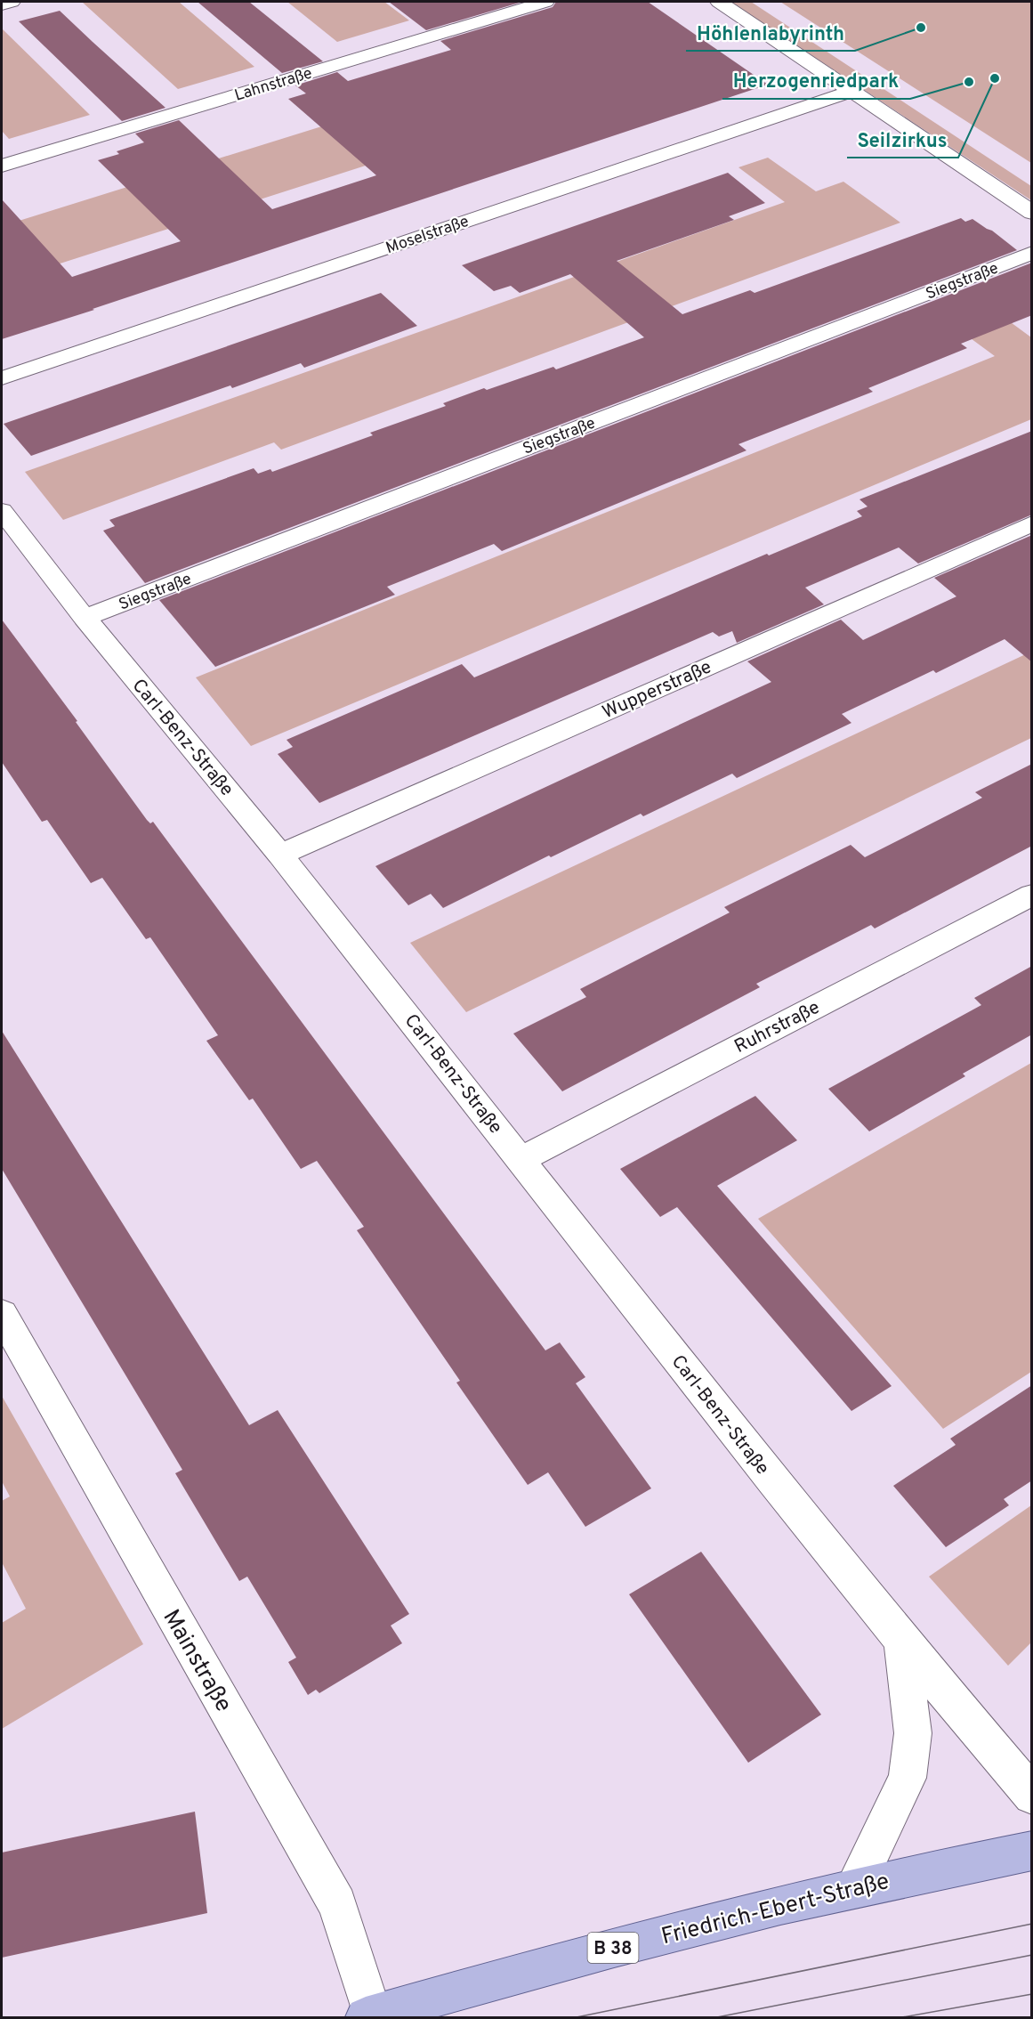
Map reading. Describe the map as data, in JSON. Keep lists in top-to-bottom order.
{
  "streets": {
    "main road": ["Friedrich-Ebert-Straße", "B 38"],
    "street": [
      "Lahnstraße",
      "Moselstraße",
      "Siegstraße",
      "Wupperstraße",
      "Carl-Benz-Straße",
      "Ruhrstraße",
      "Mainstraße"
    ]
  },
  "crossings": [
    ["Siegstraße", "Carl-Benz-Straße"],
    ["Wupperstraße", "Carl-Benz-Straße"],
    ["Carl-Benz-Straße", "Ruhrstraße"],
    ["Mainstraße", "Friedrich-Ebert-Straße"]
  ],
  "places": ["Höhlenlabyrinth", "Seilzirkus", "Herzogenriedpark"]
}
